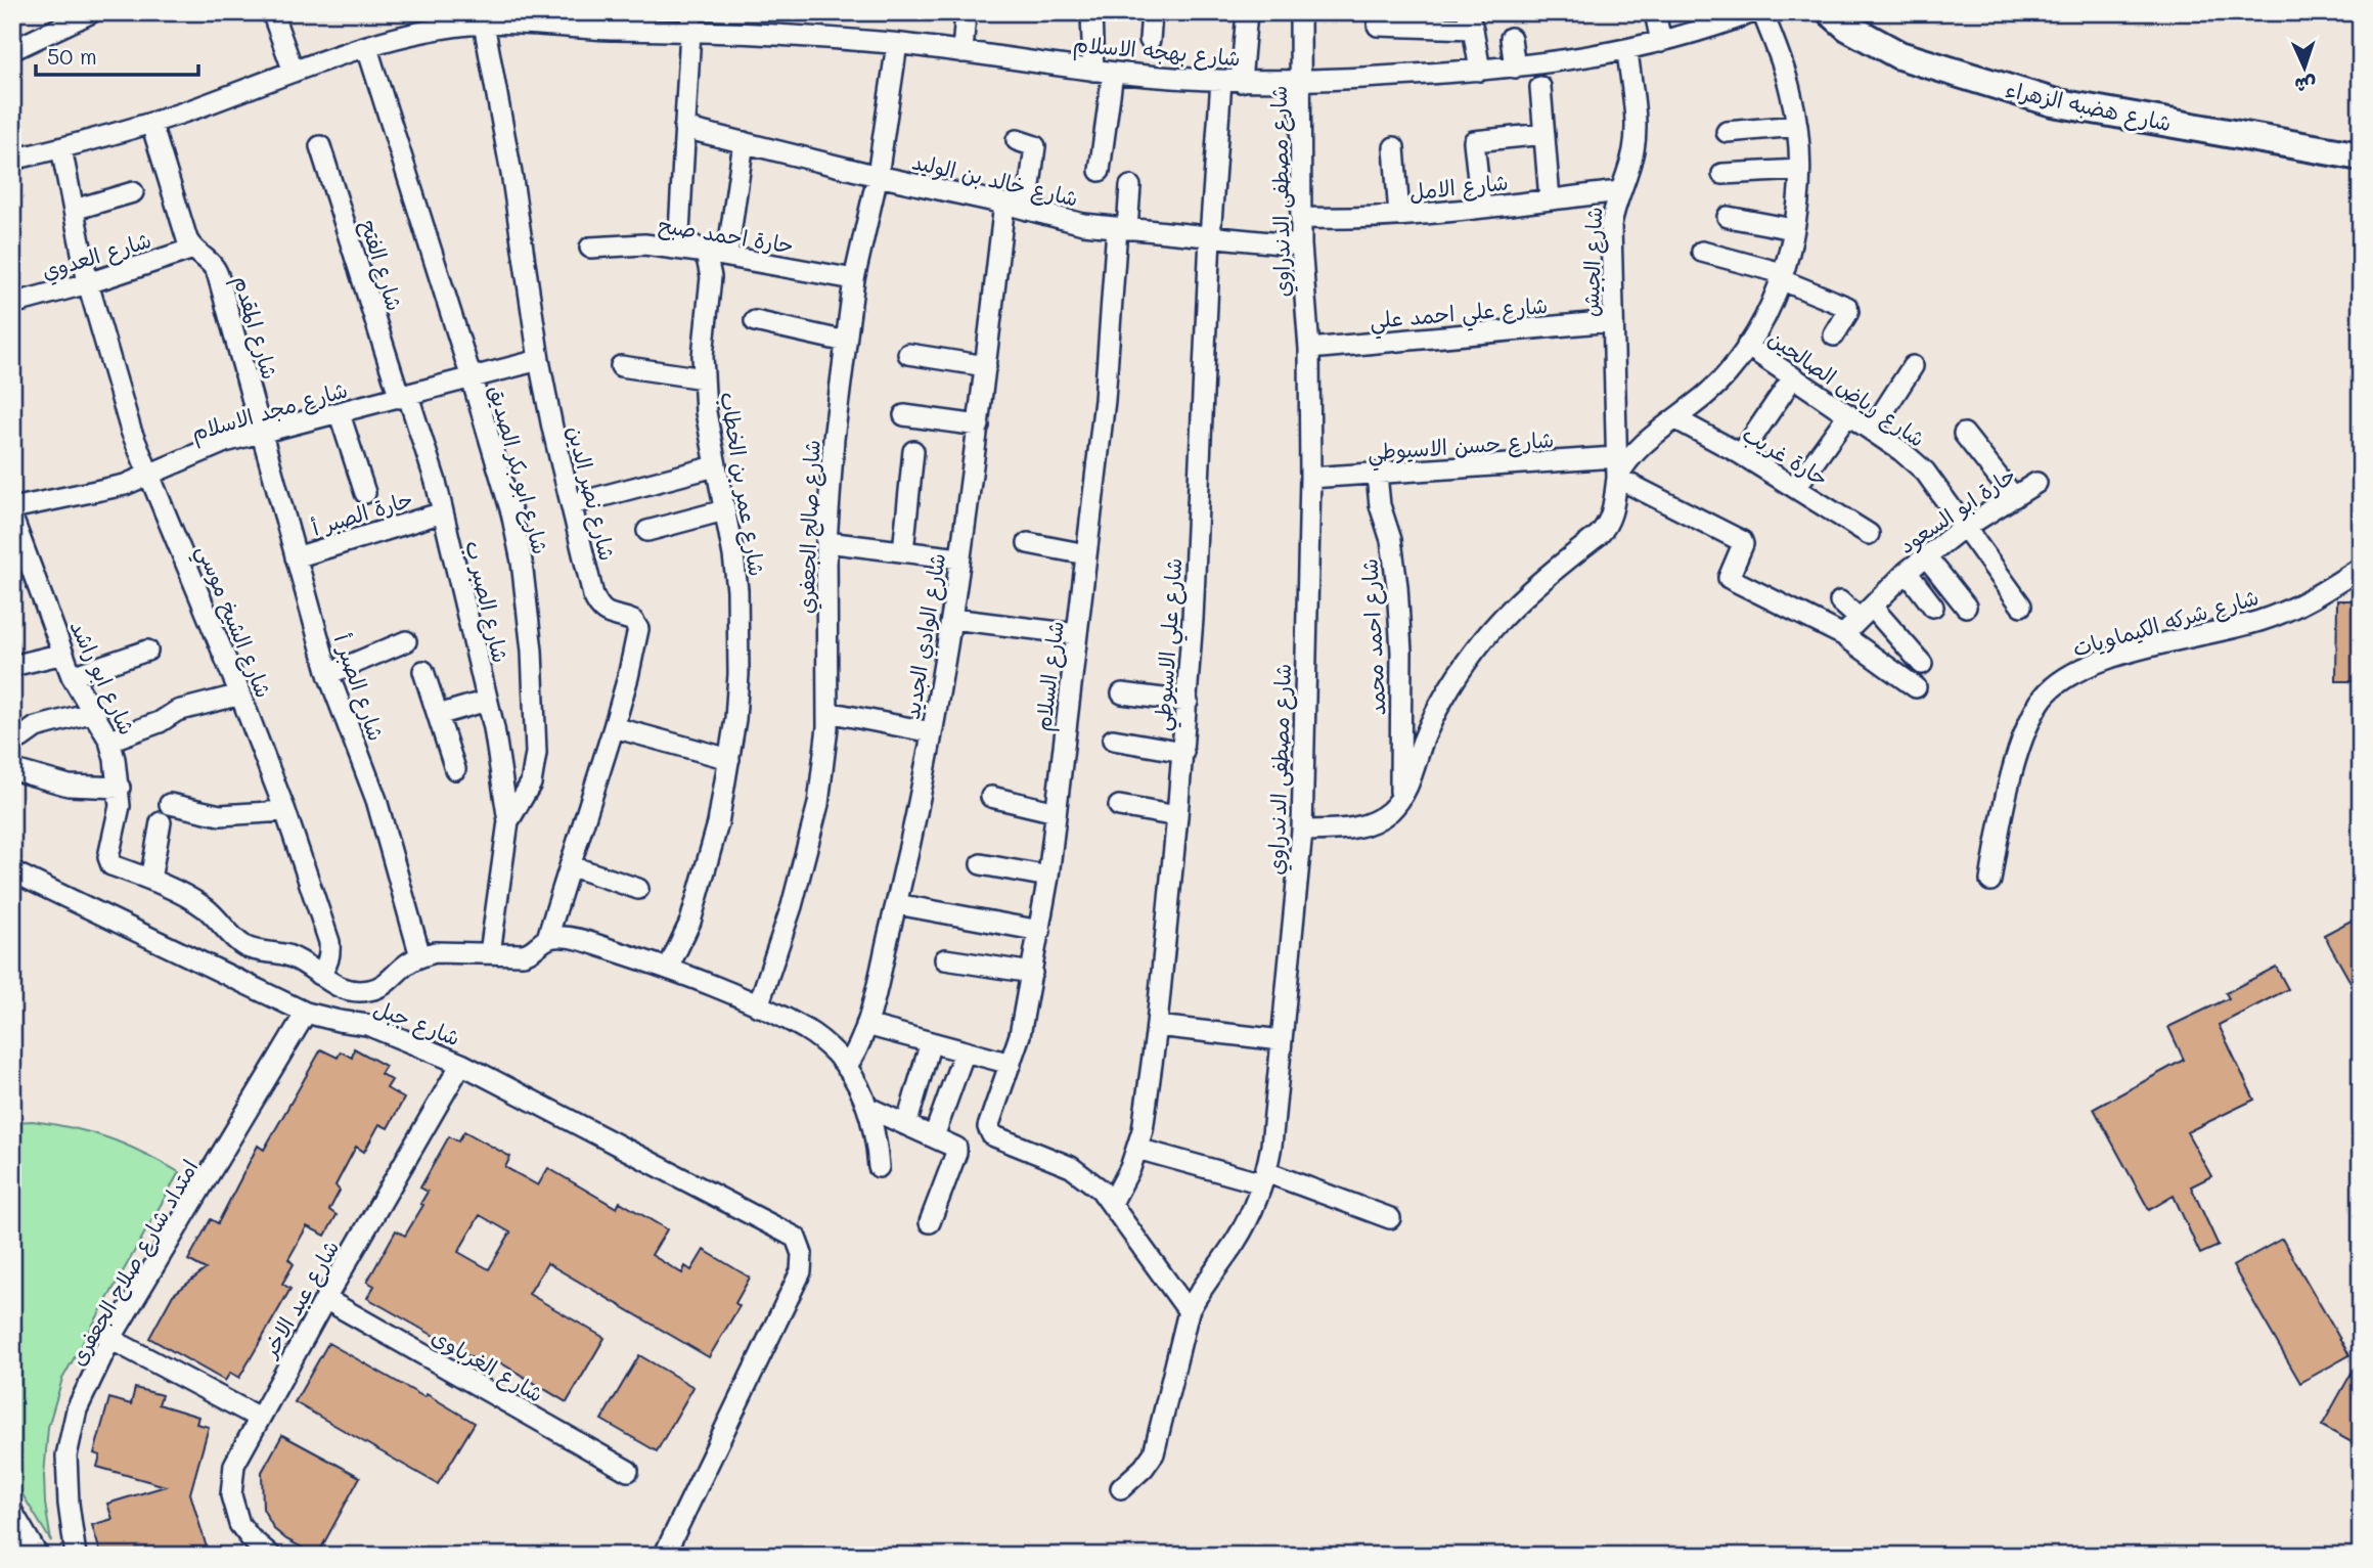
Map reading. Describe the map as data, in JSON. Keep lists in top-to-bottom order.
{
  "streets": {
    "street": [
      "شارع بهجه الاسلام",
      "شارع هضبه الزهراء",
      "شارع خالد بن الوليد",
      "شارع الامل",
      "شارع مصطفى الدندراوي",
      "حارة احمد صبح",
      "شارع العدوي",
      "شارع الجيش",
      "شارع الفتح",
      "شارع علي احمد علي",
      "شارع المقدم",
      "شارع رياض الصالحين",
      "شارع مجد الاسلام",
      "شارع حسن الاسيوطي",
      "حارة غريب",
      "شارع ابو بكر الصديق",
      "شارع عمر بن الخطاب",
      "شارع نصر الدين",
      "حارة ابو السعود",
      "حارة الصبر أ",
      "شارع صالح الجعفري",
      "شارع الصبر ب",
      "شارع الشيخ موسي",
      "شارع شركه الكيماويات",
      "شارع الوادي الجديد",
      "شارع احمد محمد",
      "شارع علي الاسيوطي",
      "شارع السلام",
      "شارع ابو راشد",
      "شارع الصبر أ",
      "شارع جبل",
      "امتداد شارع صلاح الجعفرى",
      "شارع عبد الاخر",
      "شارع الغرباوى"
    ]
  },
  "crossings": [
    ["شارع بهجه الاسلام", "شارع مصطفى الدندراوي"],
    ["شارع بهجه الاسلام", "شارع الجيش"],
    ["شارع بهجه الاسلام", "شارع المقدم"],
    ["شارع بهجه الاسلام", "شارع ابو بكر الصديق"],
    ["شارع بهجه الاسلام", "شارع نصر الدين"],
    ["شارع بهجه الاسلام", "شارع صالح الجعفري"],
    ["شارع بهجه الاسلام", "شارع الشيخ موسي"],
    ["شارع بهجه الاسلام", "شارع علي الاسيوطي"],
    ["شارع خالد بن الوليد", "شارع مصطفى الدندراوي"],
    ["شارع خالد بن الوليد", "شارع صالح الجعفري"],
    ["شارع خالد بن الوليد", "شارع الوادي الجديد"],
    ["شارع خالد بن الوليد", "شارع علي الاسيوطي"],
    ["شارع خالد بن الوليد", "شارع السلام"],
    ["شارع الامل", "شارع مصطفى الدندراوي"],
    ["شارع الامل", "شارع الجيش"],
    ["شارع مصطفى الدندراوي", "شارع علي احمد علي"],
    ["شارع مصطفى الدندراوي", "شارع حسن الاسيوطي"],
    ["حارة احمد صبح", "شارع عمر بن الخطاب"],
    ["حارة احمد صبح", "شارع صالح الجعفري"],
    ["شارع العدوي", "شارع المقدم"],
    ["شارع العدوي", "شارع الشيخ موسي"],
    ["شارع الجيش", "شارع علي احمد علي"],
    ["شارع الجيش", "شارع حسن الاسيوطي"],
    ["شارع الجيش", "شارع احمد محمد"],
    ["شارع الفتح", "شارع مجد الاسلام"],
    ["شارع الفتح", "شارع الصبر ب"],
    ["شارع المقدم", "شارع مجد الاسلام"],
    ["شارع المقدم", "شارع الصبر أ"],
    ["شارع رياض الصالحين", "حارة ابو السعود"],
    ["شارع مجد الاسلام", "شارع ابو بكر الصديق"],
    ["شارع مجد الاسلام", "شارع نصر الدين"],
    ["شارع مجد الاسلام", "شارع الصبر ب"],
    ["شارع مجد الاسلام", "شارع الشيخ موسي"],
    ["شارع مجد الاسلام", "شارع الصبر أ"],
    ["شارع حسن الاسيوطي", "شارع احمد محمد"],
    ["شارع ابو بكر الصديق", "شارع الصبر ب"],
    ["حارة الصبر أ", "شارع الصبر ب"],
    ["حارة الصبر أ", "شارع الصبر أ"],
    ["شارع علي الاسيوطي", "شارع السلام"],
    ["شارع جبل", "امتداد شارع صلاح الجعفرى"],
    ["شارع جبل", "شارع عبد الاخر"],
    ["شارع عبد الاخر", "شارع الغرباوى"]
  ],
  "scale_bar": "50 m",
  "north": "bottom"
}
